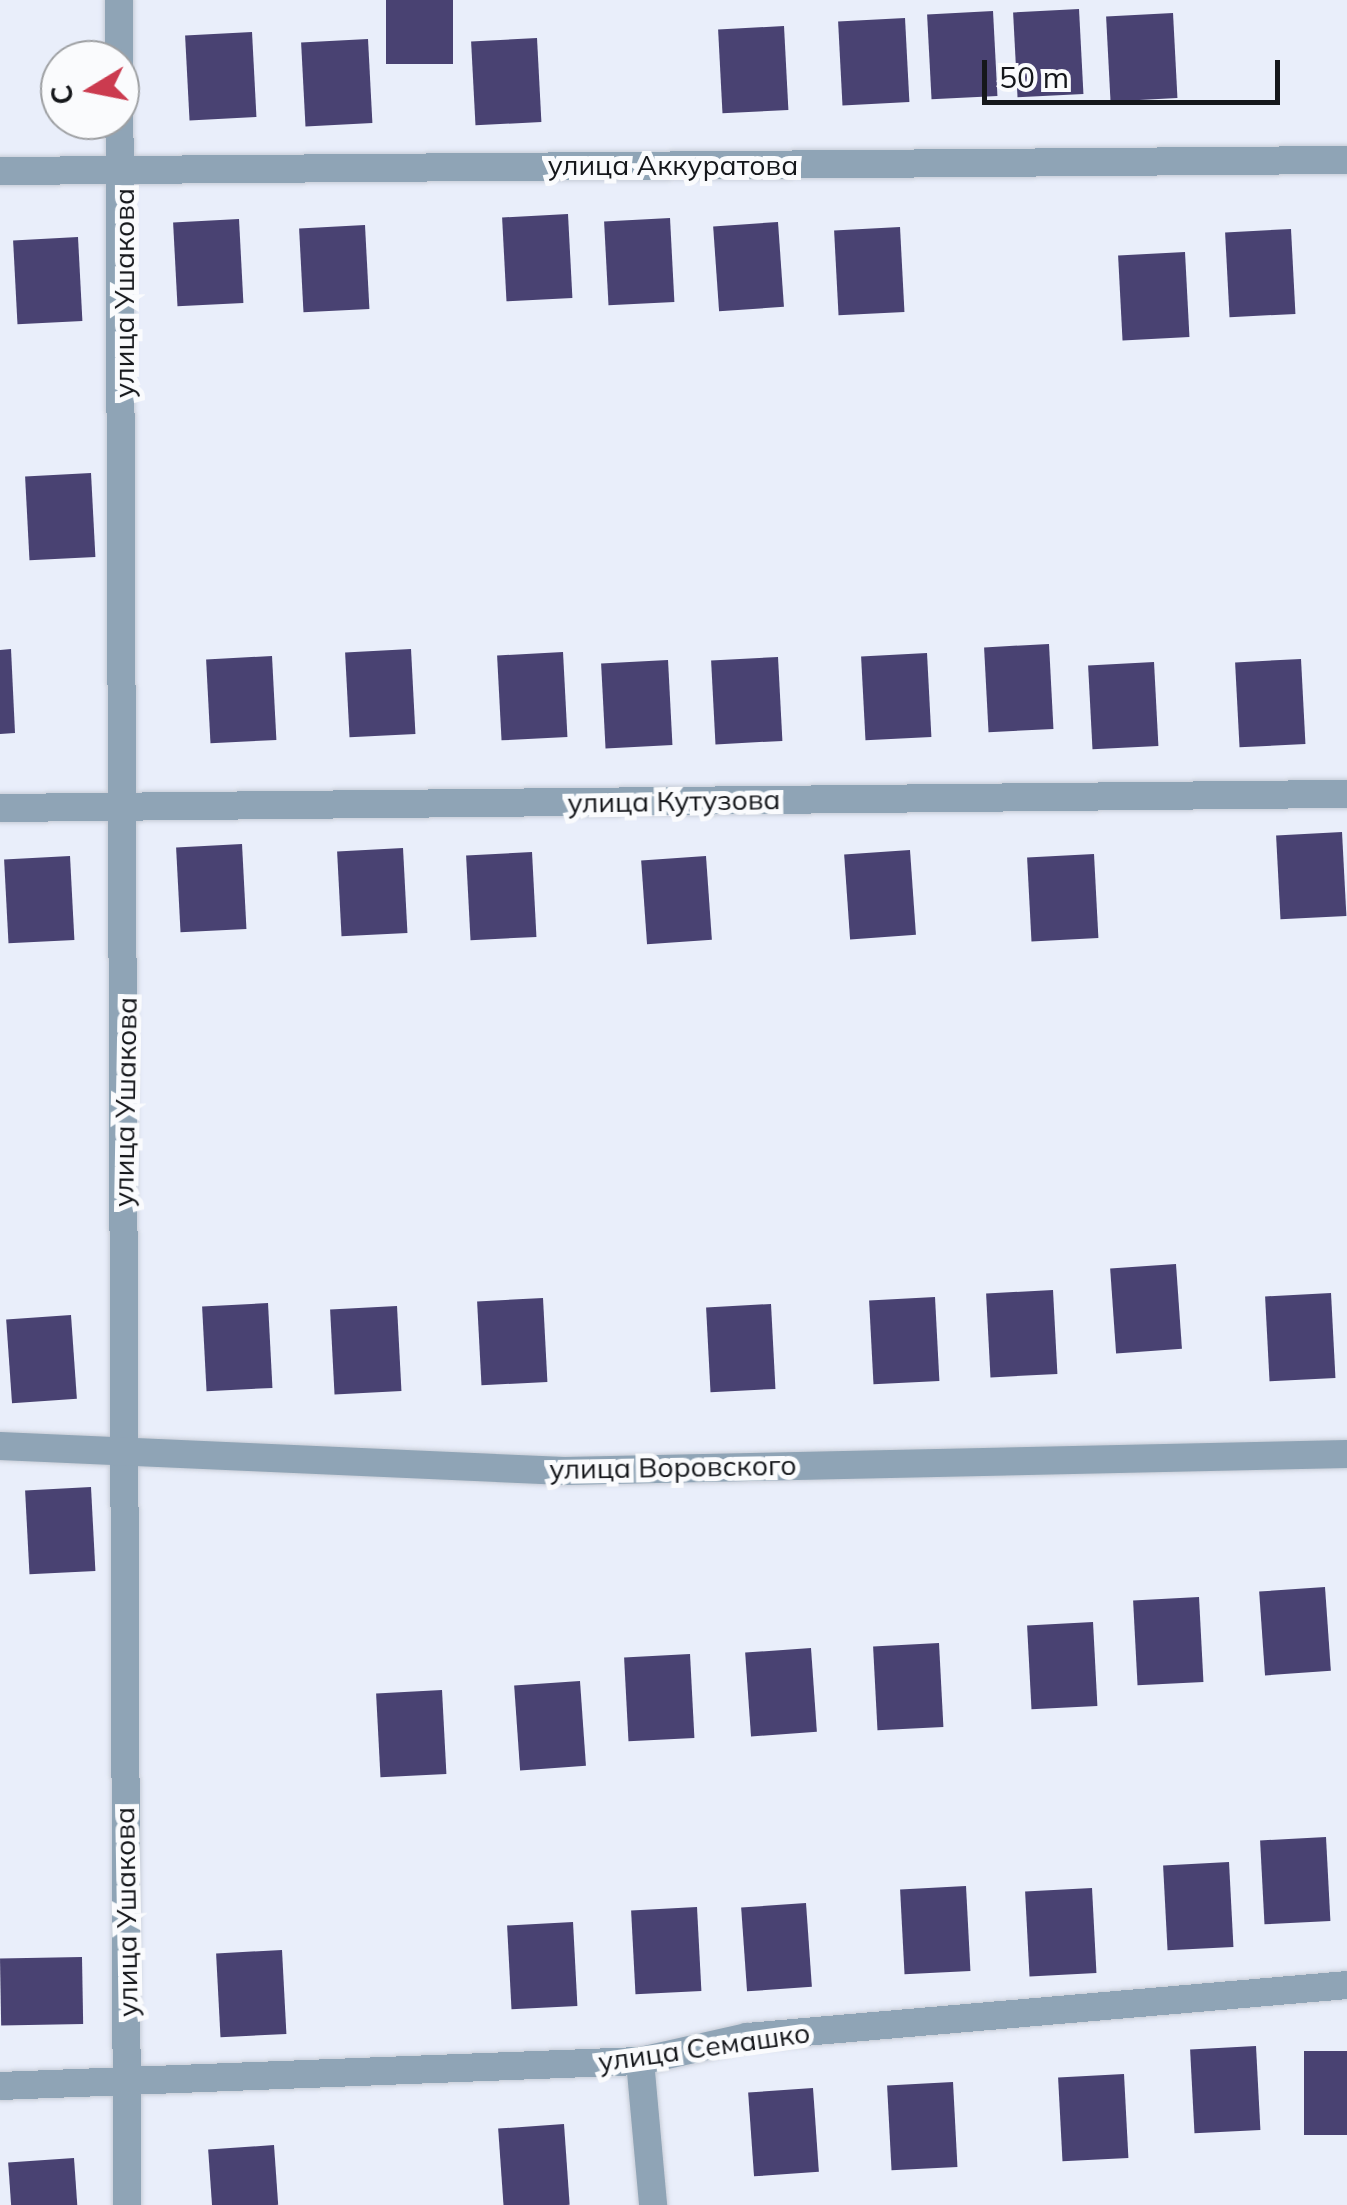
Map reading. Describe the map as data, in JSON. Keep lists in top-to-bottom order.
{
  "streets": {
    "street": [
      "улица Аккуратова",
      "улица Ушакова",
      "улица Кутузова",
      "улица Воровского",
      "улица Семашко"
    ]
  },
  "crossings": [
    ["улица Аккуратова", "улица Ушакова"],
    ["улица Ушакова", "улица Кутузова"],
    ["улица Ушакова", "улица Воровского"],
    ["улица Ушакова", "улица Семашко"]
  ],
  "scale_bar": "50 m",
  "north": "left"
}
